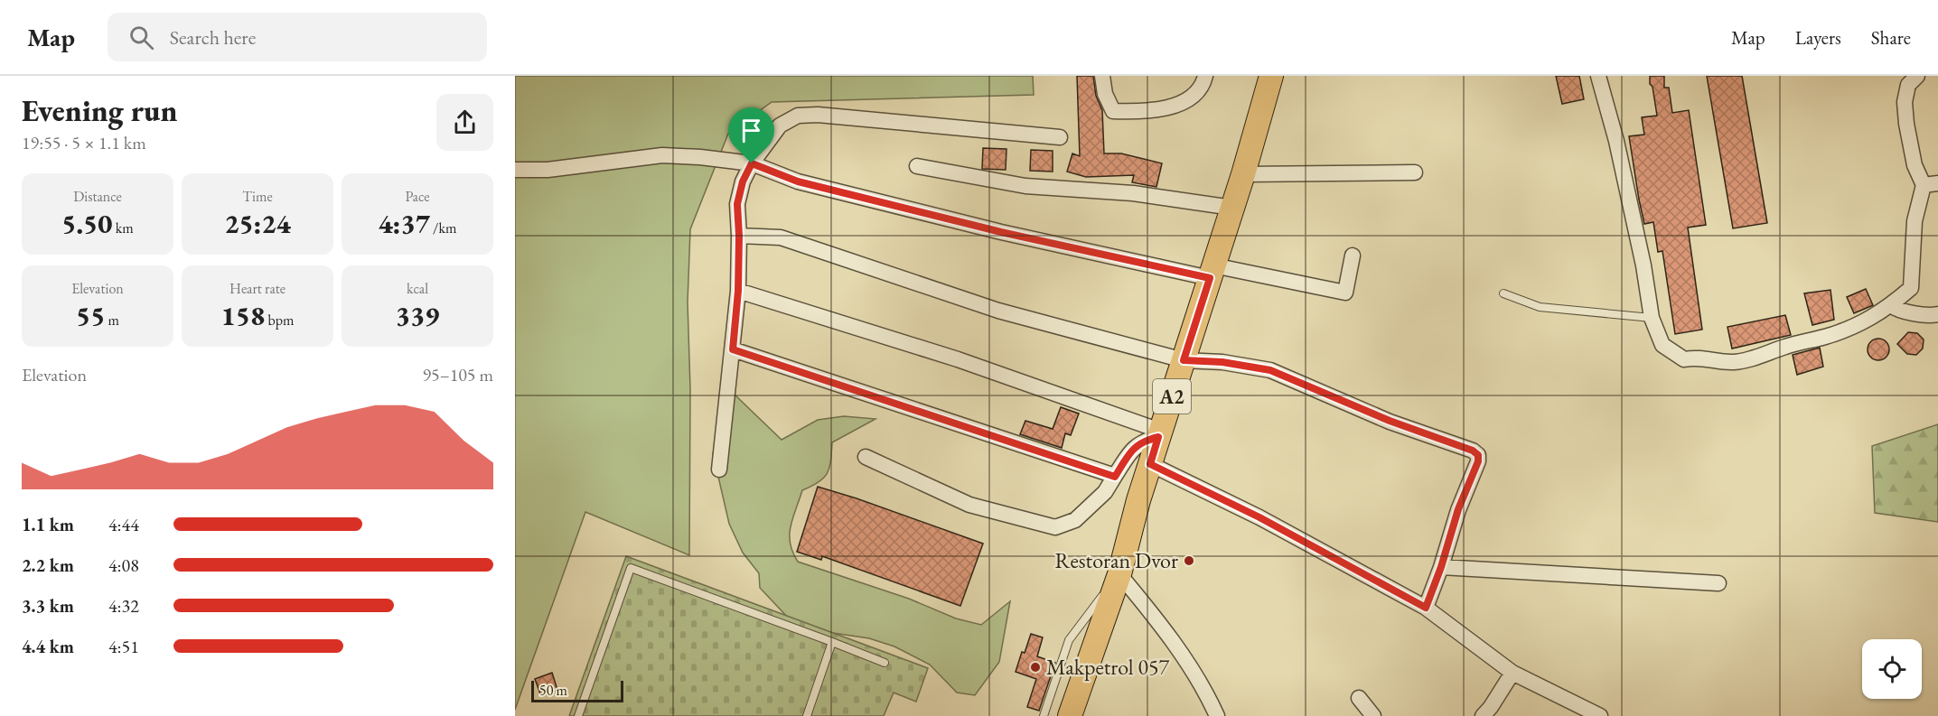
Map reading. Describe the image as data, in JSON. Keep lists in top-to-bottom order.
{
  "streets": {
    "main road": ["A2"]
  },
  "places": ["Restoran Dvor", "Makpetrol 057"],
  "scale_bar": "50 m",
  "page": {
    "header": "Map",
    "search": "Search here",
    "nav": ["Map", "Layers", "Share"],
    "heading": ["Evening run", "19:55 · 5 × 1.1 km"],
    "stats": [
      ["Distance", "5.50 km"],
      ["Time", "25:24"],
      ["Pace", "4:37 /km"],
      ["Elevation", "55 m"],
      ["Heart rate", "158 bpm"],
      ["kcal", "339"]
    ],
    "chart": ["Elevation", "95–105 m"],
    "list": [
      {
        "name": "1.1 km",
        "note": "4:44"
      },
      {
        "name": "2.2 km",
        "note": "4:08"
      },
      {
        "name": "3.3 km",
        "note": "4:32"
      },
      {
        "name": "4.4 km",
        "note": "4:51"
      }
    ],
    "scale": "50 m"
  }
}
